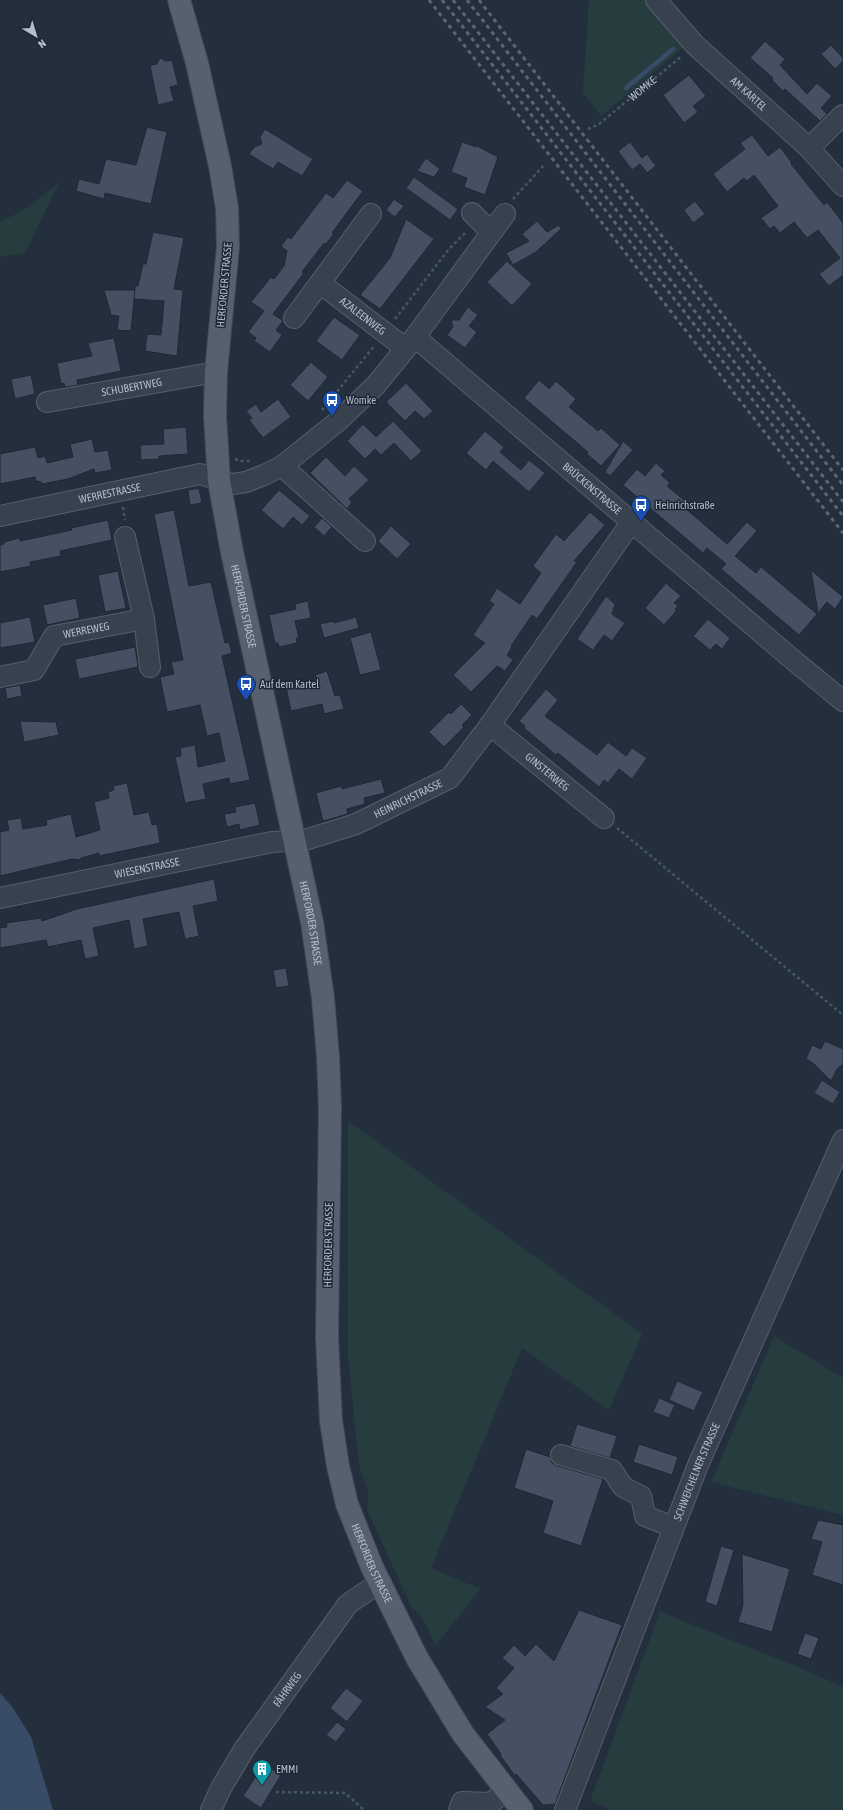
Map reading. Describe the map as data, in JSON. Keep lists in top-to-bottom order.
{
  "streets": {
    "main road": ["HERFORDER STRASSE"],
    "street": [
      "AM KARTEL",
      "AZALEENWEG",
      "SCHUBERTWEG",
      "BRÜCKENSTRASSE",
      "WERRESTRASSE",
      "WERREWEG",
      "GINSTERWEG",
      "HEINRICHSTRASSE",
      "WIESENSTRASSE",
      "SCHWEICHELNER STRASSE",
      "FÄHRWEG"
    ],
    "path": ["WOMKE"]
  },
  "crossings": [
    ["WOMKE", "AM KARTEL"],
    ["HERFORDER STRASSE", "SCHUBERTWEG"],
    ["HERFORDER STRASSE", "WERRESTRASSE"],
    ["HERFORDER STRASSE", "HEINRICHSTRASSE"],
    ["HERFORDER STRASSE", "WIESENSTRASSE"],
    ["HERFORDER STRASSE", "FÄHRWEG"],
    ["AZALEENWEG", "BRÜCKENSTRASSE"],
    ["BRÜCKENSTRASSE", "HEINRICHSTRASSE"],
    ["GINSTERWEG", "HEINRICHSTRASSE"],
    ["HEINRICHSTRASSE", "WIESENSTRASSE"]
  ],
  "places": {
    "bus stop": ["Womke", "Heinrichstraße", "Auf dem Kartel"],
    "building": ["EMMI"]
  },
  "north": "bottom right"
}
